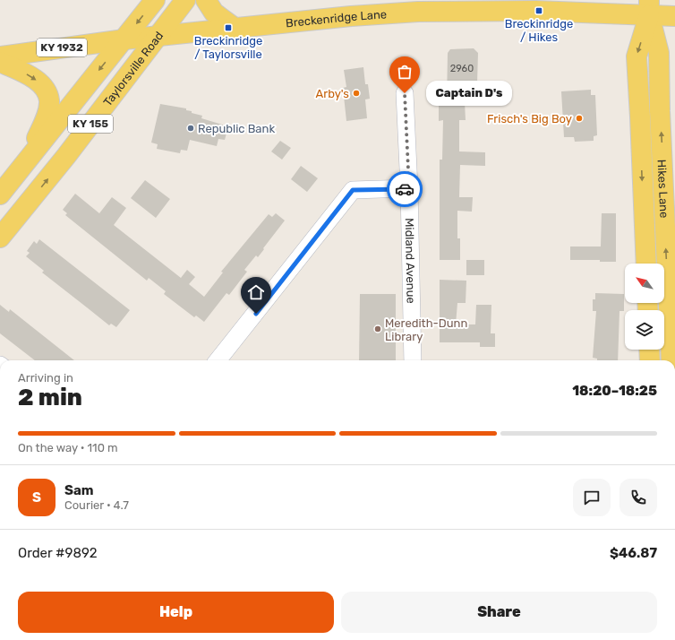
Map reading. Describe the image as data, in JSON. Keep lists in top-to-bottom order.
{
  "streets": {
    "main road": [
      "Breckenridge Lane",
      "KY 1932",
      "Taylorsville Road",
      "KY 155",
      "Hikes Lane"
    ],
    "street": ["Midland Avenue"]
  },
  "crossings": [
    ["Breckenridge Lane", "Taylorsville Road"],
    ["Breckenridge Lane", "Hikes Lane"]
  ],
  "places": {
    "transit": ["Breckinridge / Hikes", "Breckinridge / Taylorsville"],
    "other": [
      "Arby's",
      "Captain D's",
      "Frisch's Big Boy",
      "Republic Bank",
      "Meredith-Dunn Library"
    ]
  },
  "house_numbers": ["2960"],
  "north": "top left",
  "page": {
    "bubble": "Captain D's",
    "heading": ["2 min", "Arriving in", "18:20–18:25"],
    "panel": [
      "Sam",
      "Courier · 4.7",
      "Order #9892",
      "$46.87"
    ],
    "bar": "On the way · 110 m",
    "round": "S",
    "buttons": ["Help", "Share"]
  }
}
